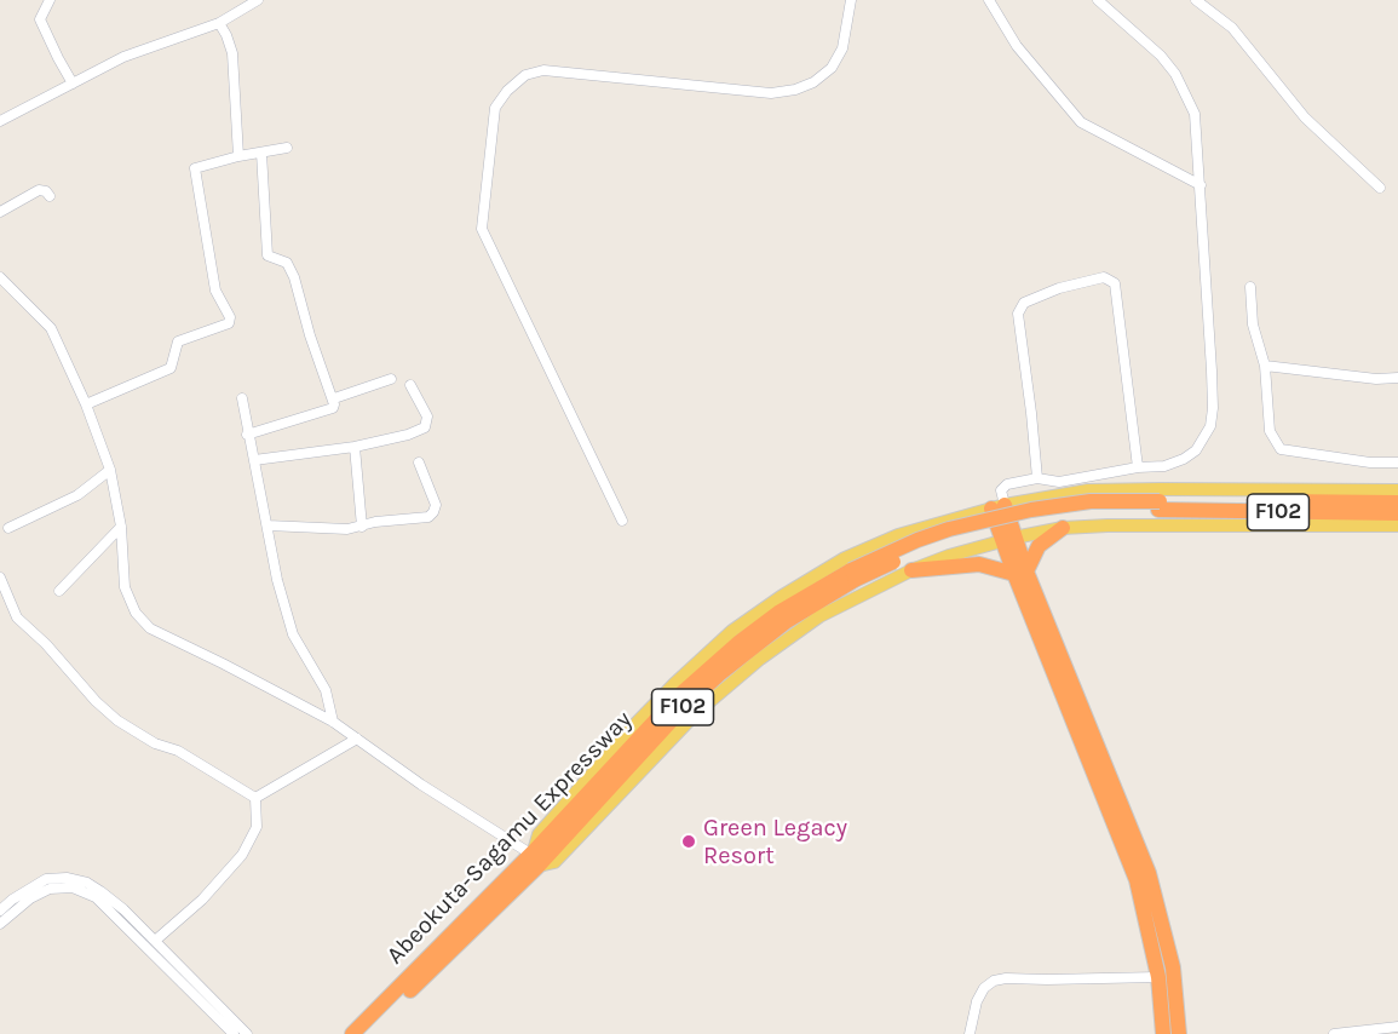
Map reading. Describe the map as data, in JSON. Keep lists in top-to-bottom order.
{
  "streets": {
    "highway": ["F102", "Abeokuta-Sagamu Expressway"]
  },
  "places": ["Green Legacy Resort"]
}
